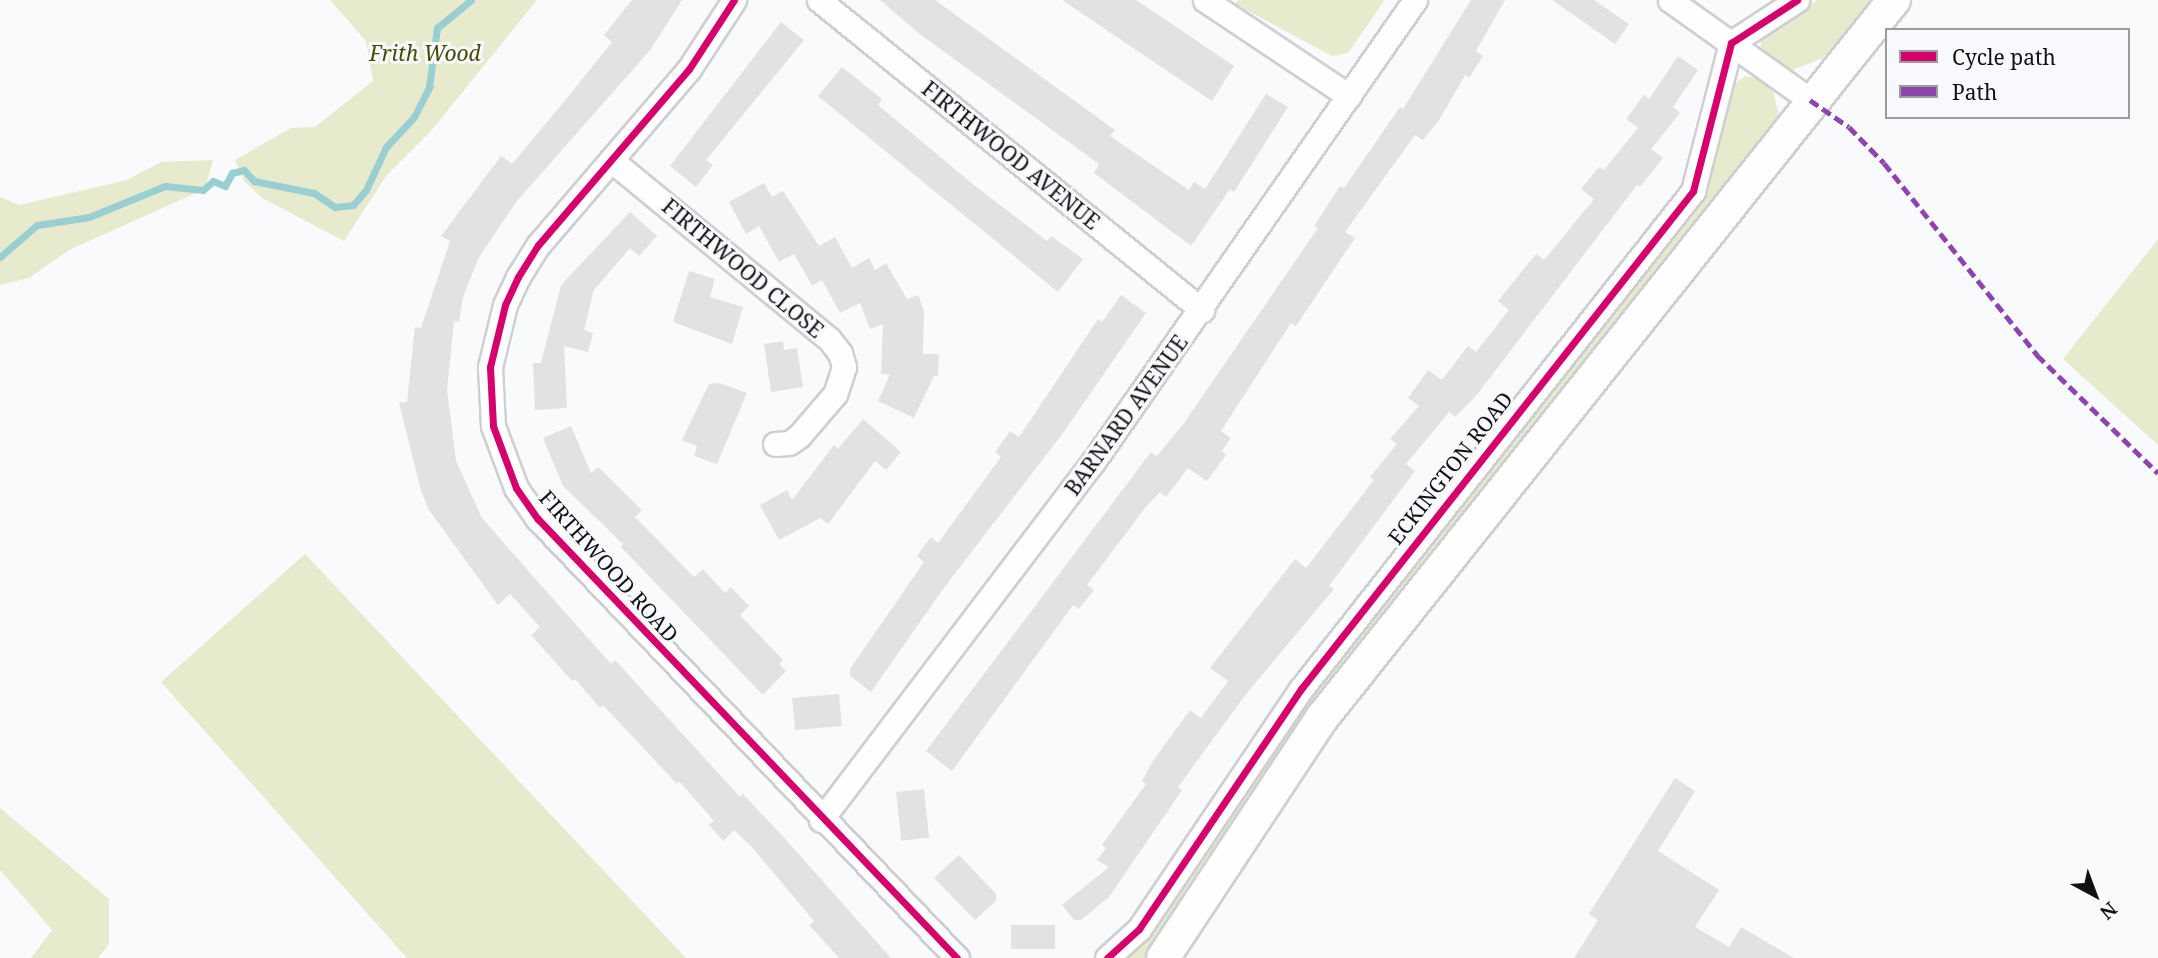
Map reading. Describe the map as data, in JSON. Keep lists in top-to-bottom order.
{
  "streets": {
    "street": [
      "FIRTHWOOD AVENUE",
      "FIRTHWOOD CLOSE",
      "BARNARD AVENUE",
      "ECKINGTON ROAD",
      "FIRTHWOOD ROAD"
    ]
  },
  "crossings": [
    ["FIRTHWOOD AVENUE", "BARNARD AVENUE"],
    ["FIRTHWOOD CLOSE", "FIRTHWOOD ROAD"],
    ["BARNARD AVENUE", "FIRTHWOOD ROAD"]
  ],
  "parks": ["Frith Wood"],
  "legend": ["Cycle path", "Path"],
  "north": "bottom right"
}
